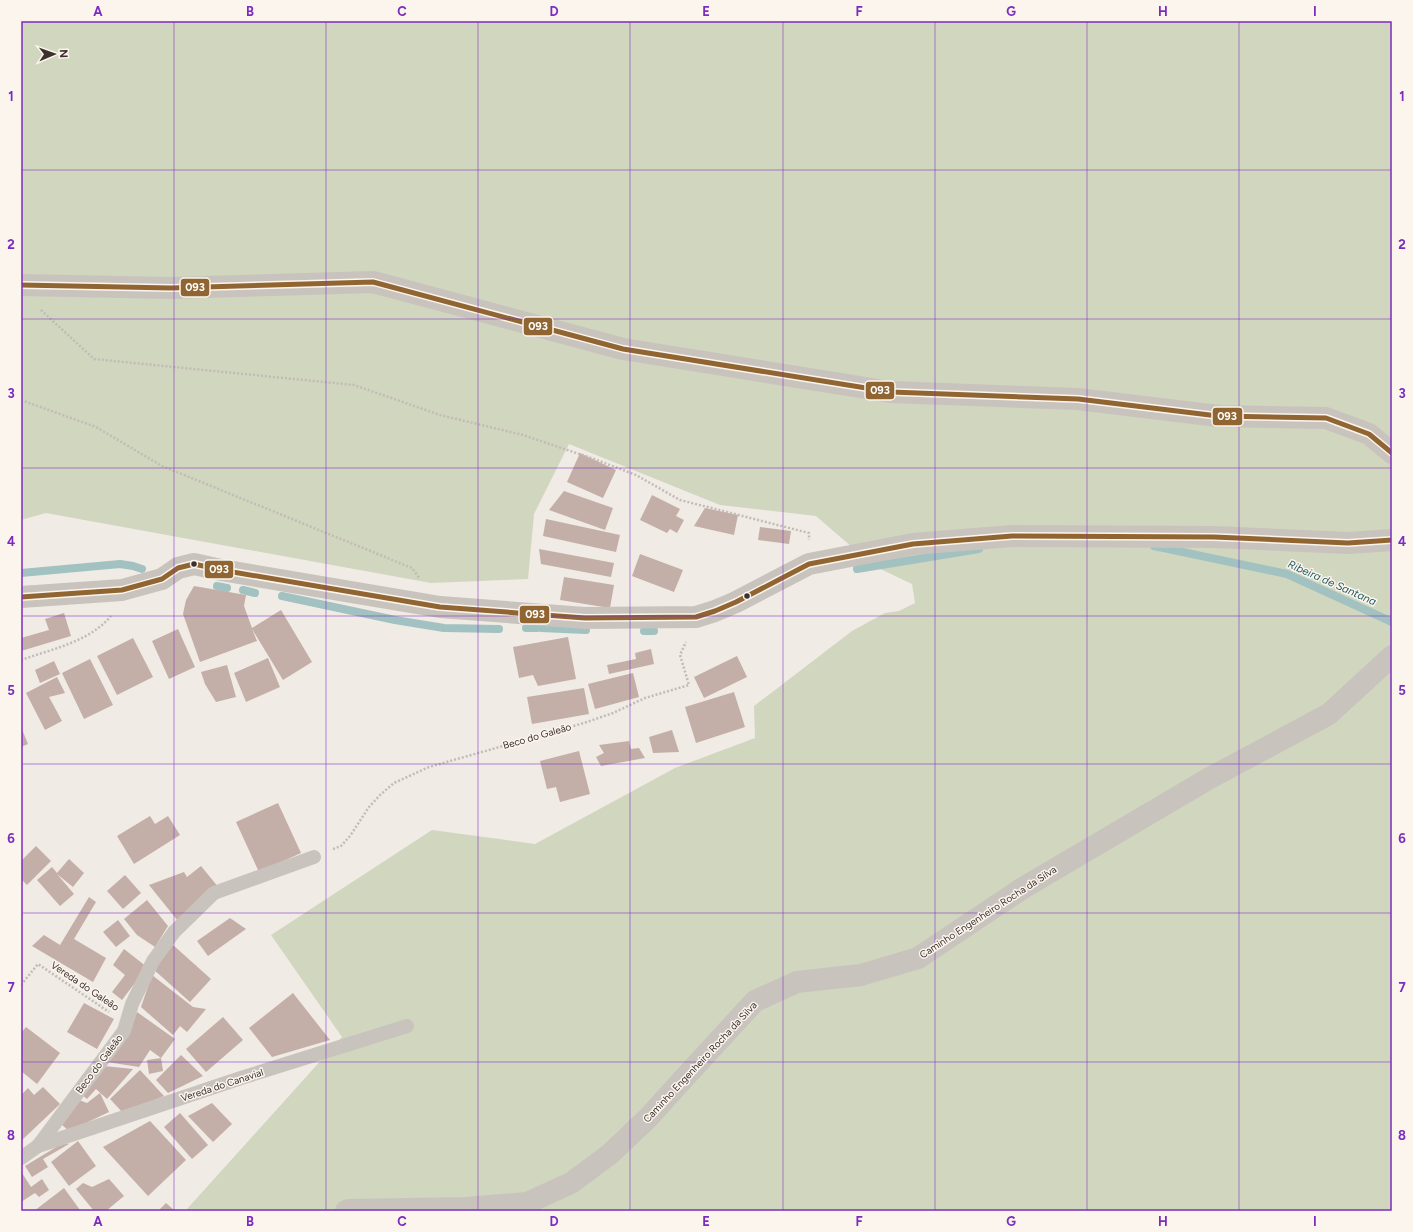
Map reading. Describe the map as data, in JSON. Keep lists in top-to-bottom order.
{
  "streets": {
    "street": ["Caminho Engenheiro Rocha da Silva"],
    "lane": ["Beco do Galeão", "Vereda do Canavial"],
    "path": ["Vereda do Galeão"]
  },
  "crossings": [
    ["Beco do Galeão", "Vereda do Galeão"],
    ["Beco do Galeão", "Vereda do Canavial"]
  ],
  "water": ["Ribeira de Santana"],
  "lines": ["transit line 093"],
  "north": "right",
  "grid": {
    "columns": [
      "A",
      "B",
      "C",
      "D",
      "E",
      "F",
      "G",
      "H",
      "I"
    ],
    "rows": [
      "1",
      "2",
      "3",
      "4",
      "5",
      "6",
      "7",
      "8"
    ]
  }
}
